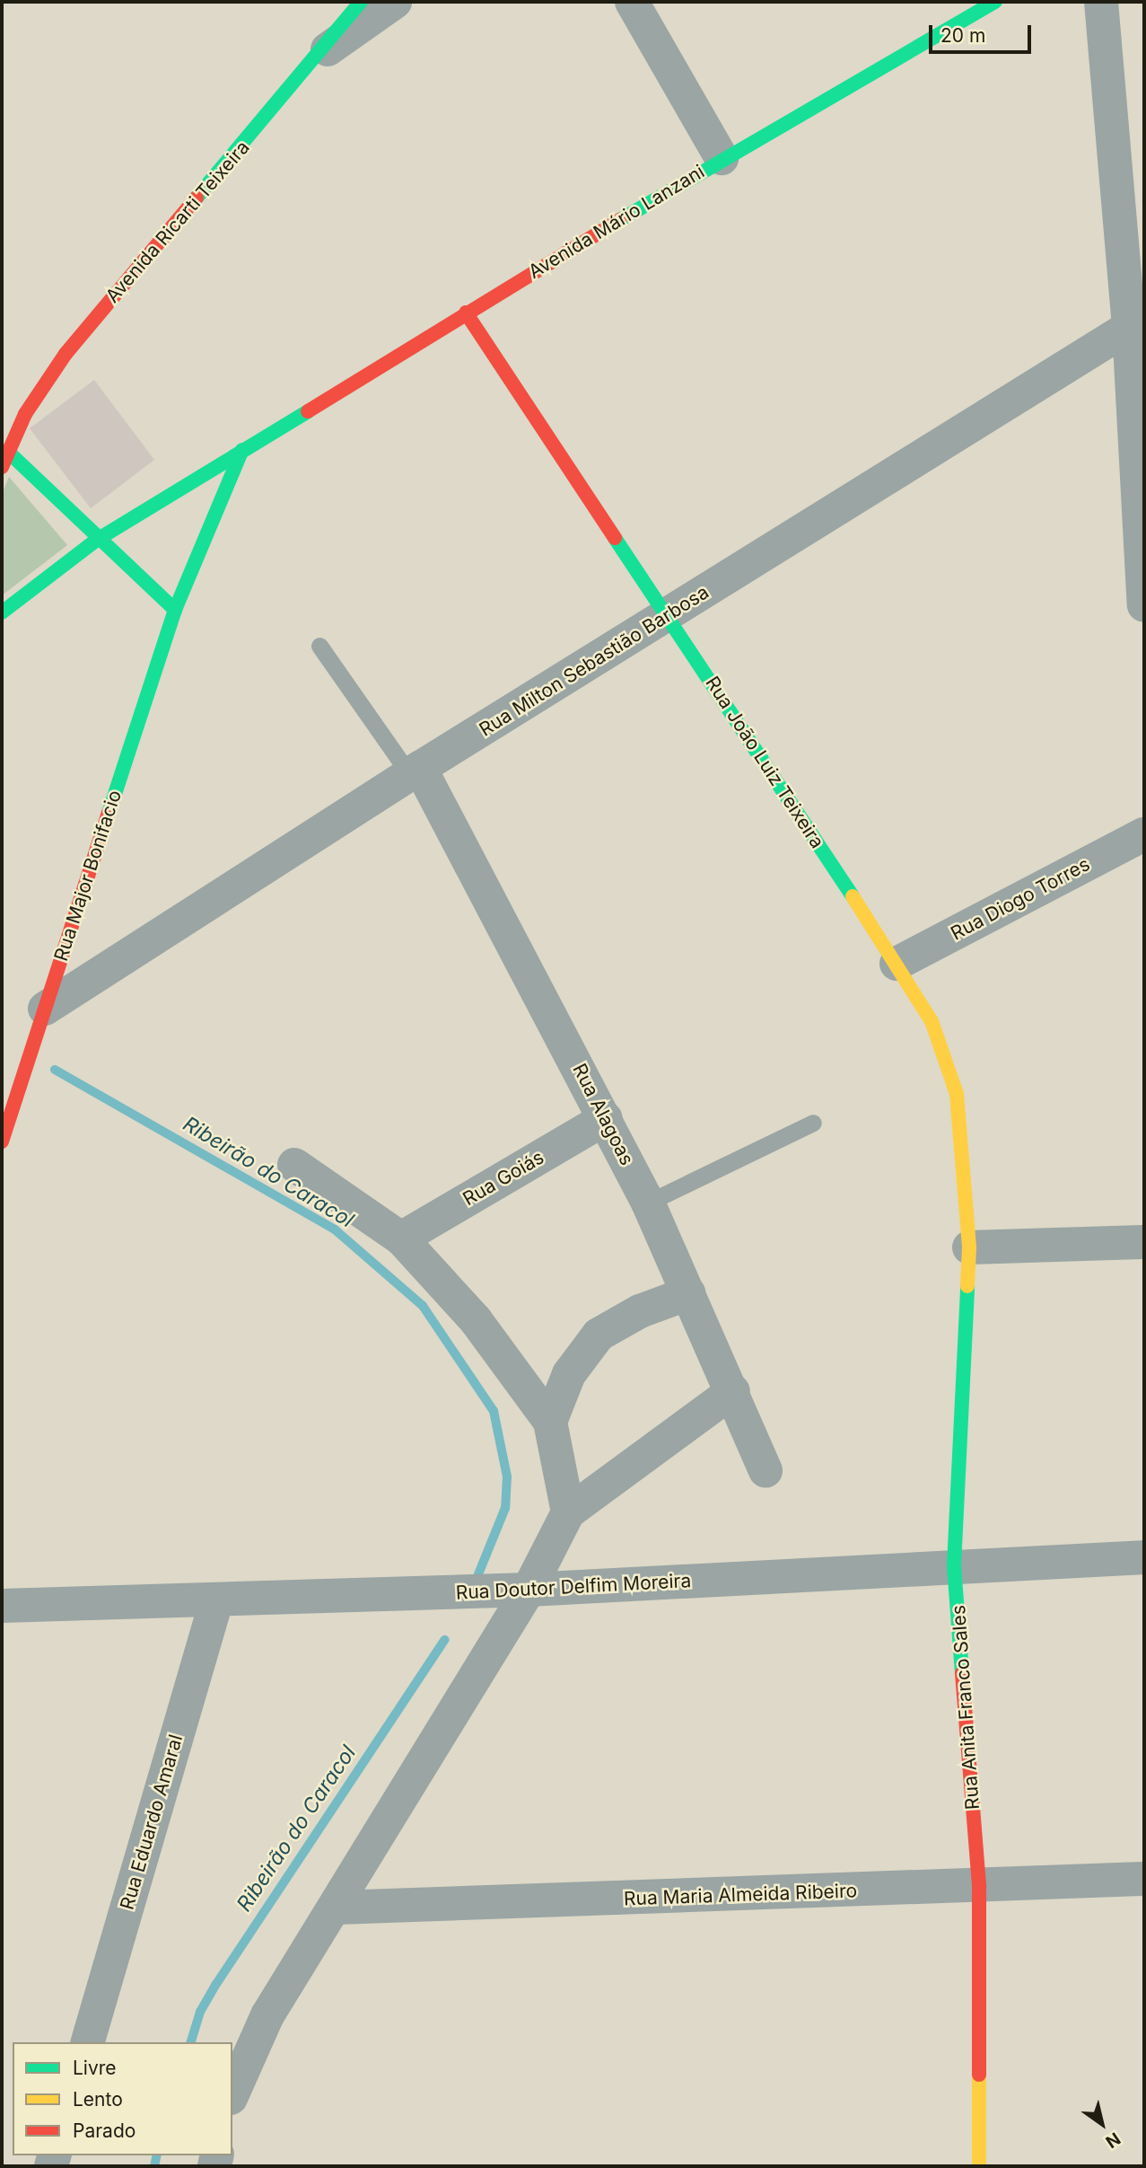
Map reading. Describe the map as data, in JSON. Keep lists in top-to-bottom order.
{
  "streets": {
    "street": [
      "Avenida Ricarti Teixeira",
      "Avenida Mário Lanzani",
      "Rua Milton Sebastião Barbosa",
      "Rua João Luiz Teixeira",
      "Rua Major Bonifacio",
      "Rua Diogo Torres",
      "Rua Alagoas",
      "Rua Goiás",
      "Rua Doutor Delfim Moreira",
      "Rua Anita Franco Sales",
      "Rua Eduardo Amaral",
      "Rua Maria Almeida Ribeiro"
    ]
  },
  "crossings": [
    ["Avenida Mário Lanzani", "Rua João Luiz Teixeira"],
    ["Avenida Mário Lanzani", "Rua Major Bonifacio"],
    ["Rua Milton Sebastião Barbosa", "Rua João Luiz Teixeira"],
    ["Rua Milton Sebastião Barbosa", "Rua Major Bonifacio"],
    ["Rua Milton Sebastião Barbosa", "Rua Alagoas"],
    ["Rua João Luiz Teixeira", "Rua Diogo Torres"],
    ["Rua João Luiz Teixeira", "Rua Anita Franco Sales"],
    ["Rua Alagoas", "Rua Goiás"],
    ["Rua Doutor Delfim Moreira", "Rua Anita Franco Sales"],
    ["Rua Doutor Delfim Moreira", "Rua Eduardo Amaral"],
    ["Rua Anita Franco Sales", "Rua Maria Almeida Ribeiro"]
  ],
  "water": ["Ribeirão do Caracol"],
  "legend": ["Livre", "Lento", "Parado"],
  "scale_bar": "20 m",
  "north": "bottom right"
}
